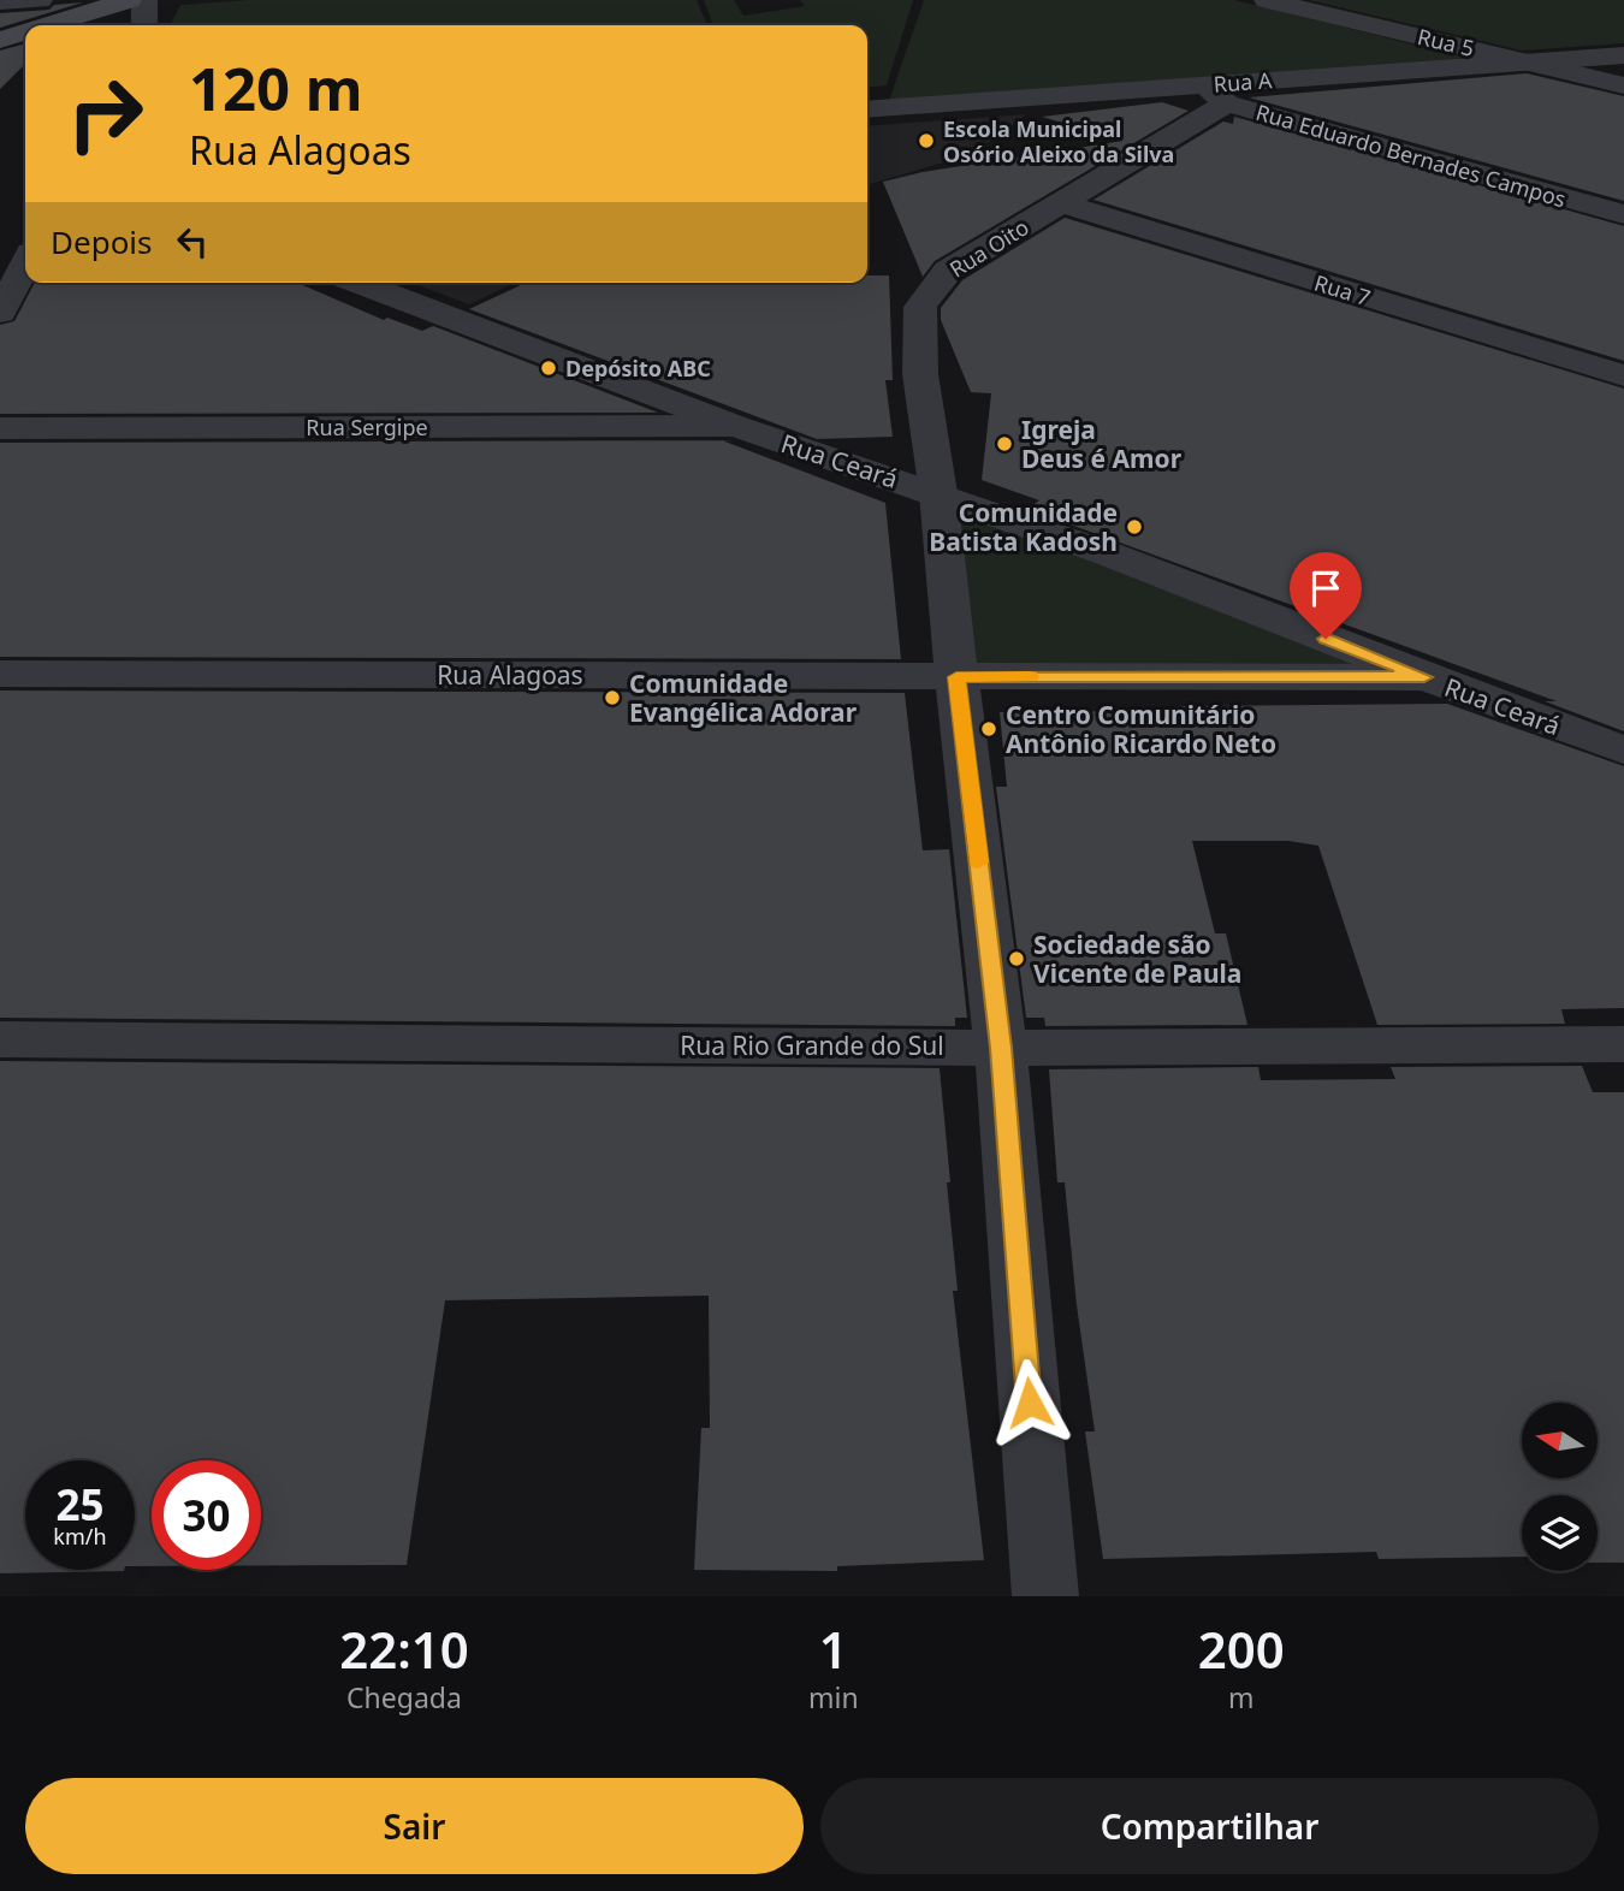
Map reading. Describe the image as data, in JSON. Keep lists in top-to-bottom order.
{
  "streets": {
    "street": [
      "Rua 5",
      "Rua A",
      "Rua Eduardo Bernades Campos",
      "Rua Oito",
      "Rua 7",
      "Rua Sergipe",
      "Rua Ceará",
      "Rua Alagoas",
      "Rua Rio Grande do Sul"
    ]
  },
  "crossings": [
    ["Rua 5", "Rua A"],
    ["Rua A", "Rua Eduardo Bernades Campos"],
    ["Rua A", "Rua Oito"],
    ["Rua Eduardo Bernades Campos", "Rua Oito"],
    ["Rua Oito", "Rua 7"],
    ["Rua Oito", "Rua Ceará"],
    ["Rua Oito", "Rua Alagoas"],
    ["Rua Oito", "Rua Rio Grande do Sul"],
    ["Rua Sergipe", "Rua Ceará"],
    ["Rua Ceará", "Rua Alagoas"]
  ],
  "places": [
    "Escola Municipal Osório Aleixo da Silva",
    "Depósito ABC",
    "Igreja Deus é Amor",
    "Comunidade Batista Kadosh",
    "Comunidade Evangélica Adorar",
    "Centro Comunitário Antônio Ricardo Neto",
    "Sociedade são Vicente de Paula"
  ],
  "north": "left",
  "page": {
    "turn": ["120 m", "Rua Alagoas"],
    "then": "Depois",
    "speed": "25 km/h",
    "limit": "30",
    "eta": [
      "22:10",
      "Chegada",
      "1",
      "min",
      "200",
      "m"
    ],
    "buttons": ["Sair", "Compartilhar"]
  }
}
